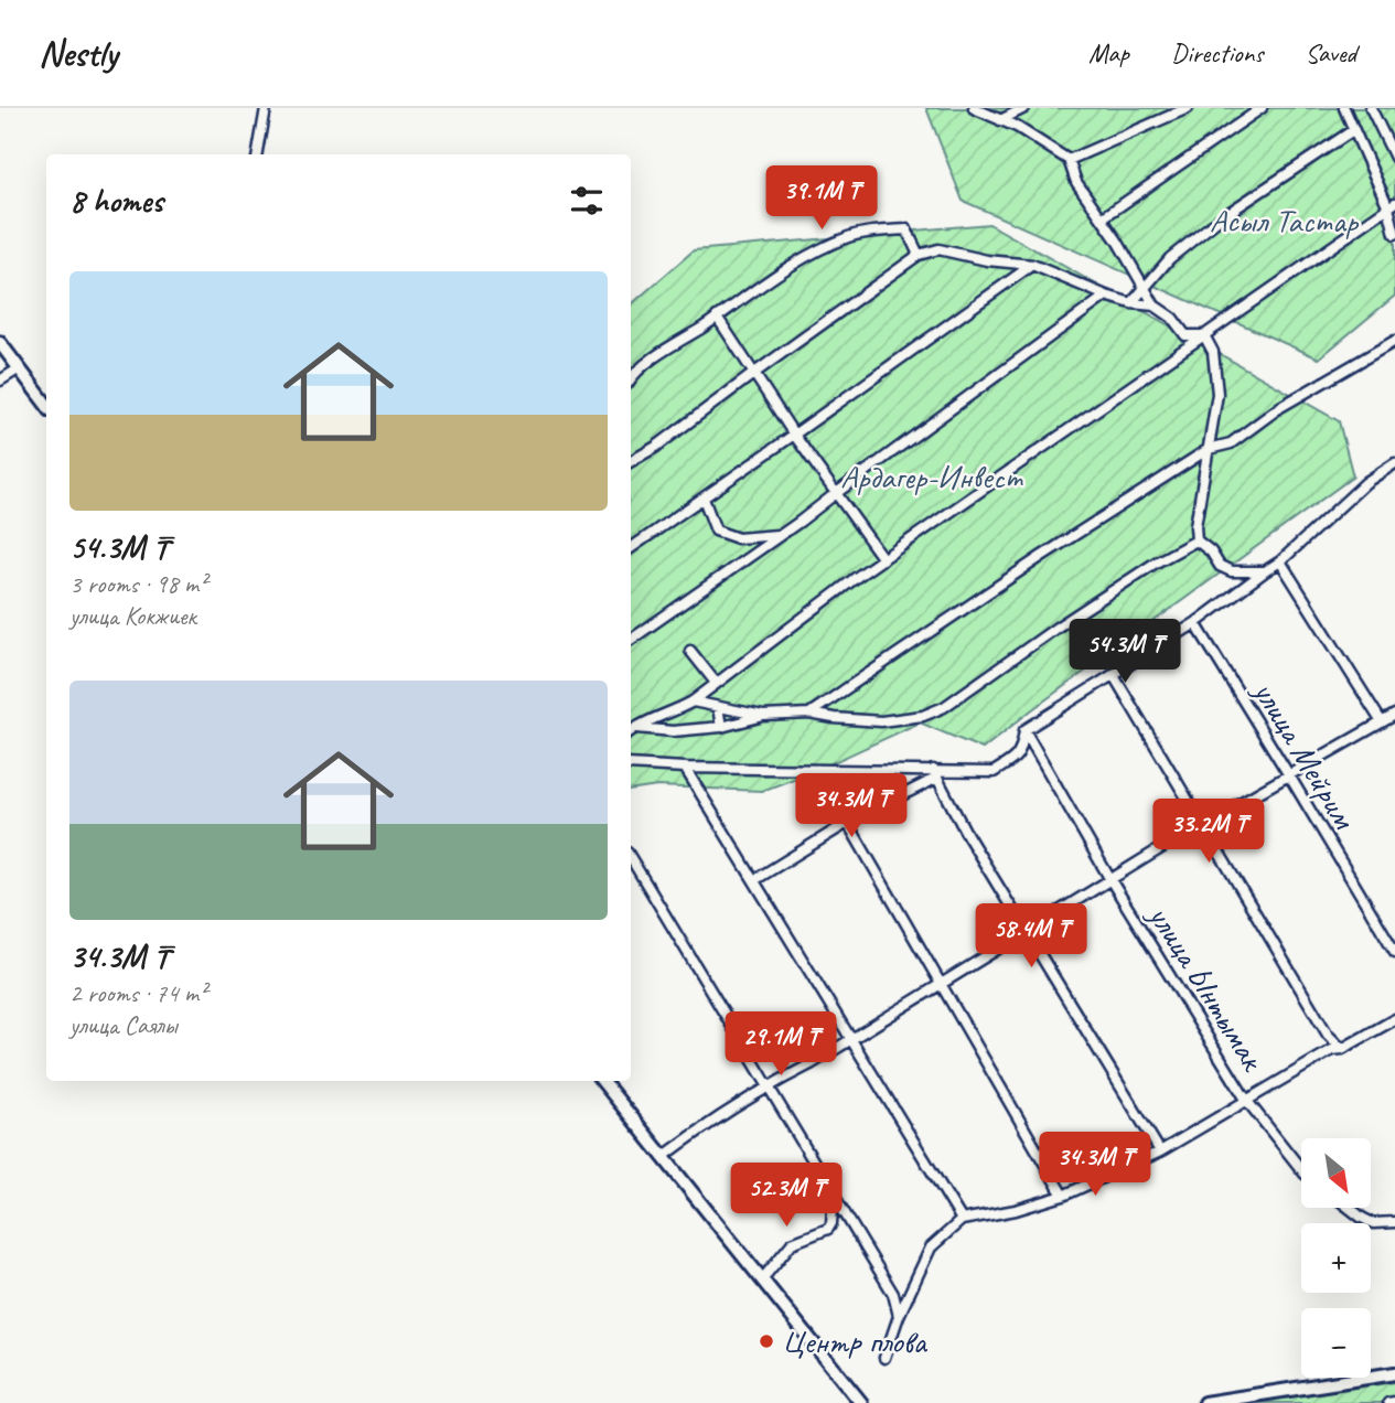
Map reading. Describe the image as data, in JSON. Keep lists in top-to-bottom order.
{
  "streets": {
    "street": ["улица Мейрим", "улица Ынтымак"]
  },
  "parks": ["Асыл Тастар", "Ардагер-Инвест"],
  "places": ["Центр плова"],
  "north": "bottom right",
  "page": {
    "header": "Nestly",
    "nav": ["Map", "Directions", "Saved"],
    "heading": "8 homes",
    "price": [
      "39.1M ₸",
      "54.3M ₸",
      "34.3M ₸",
      "33.2M ₸",
      "58.4M ₸",
      "29.1M ₸",
      "34.3M ₸",
      "52.3M ₸"
    ],
    "list": [
      {
        "name": "54.3M ₸",
        "note": "3 rooms · 98 m² · улица Кокжиек"
      },
      {
        "name": "34.3M ₸",
        "note": "2 rooms · 74 m² · улица Саялы"
      }
    ],
    "map_buttons": ["+", "−"]
  }
}
